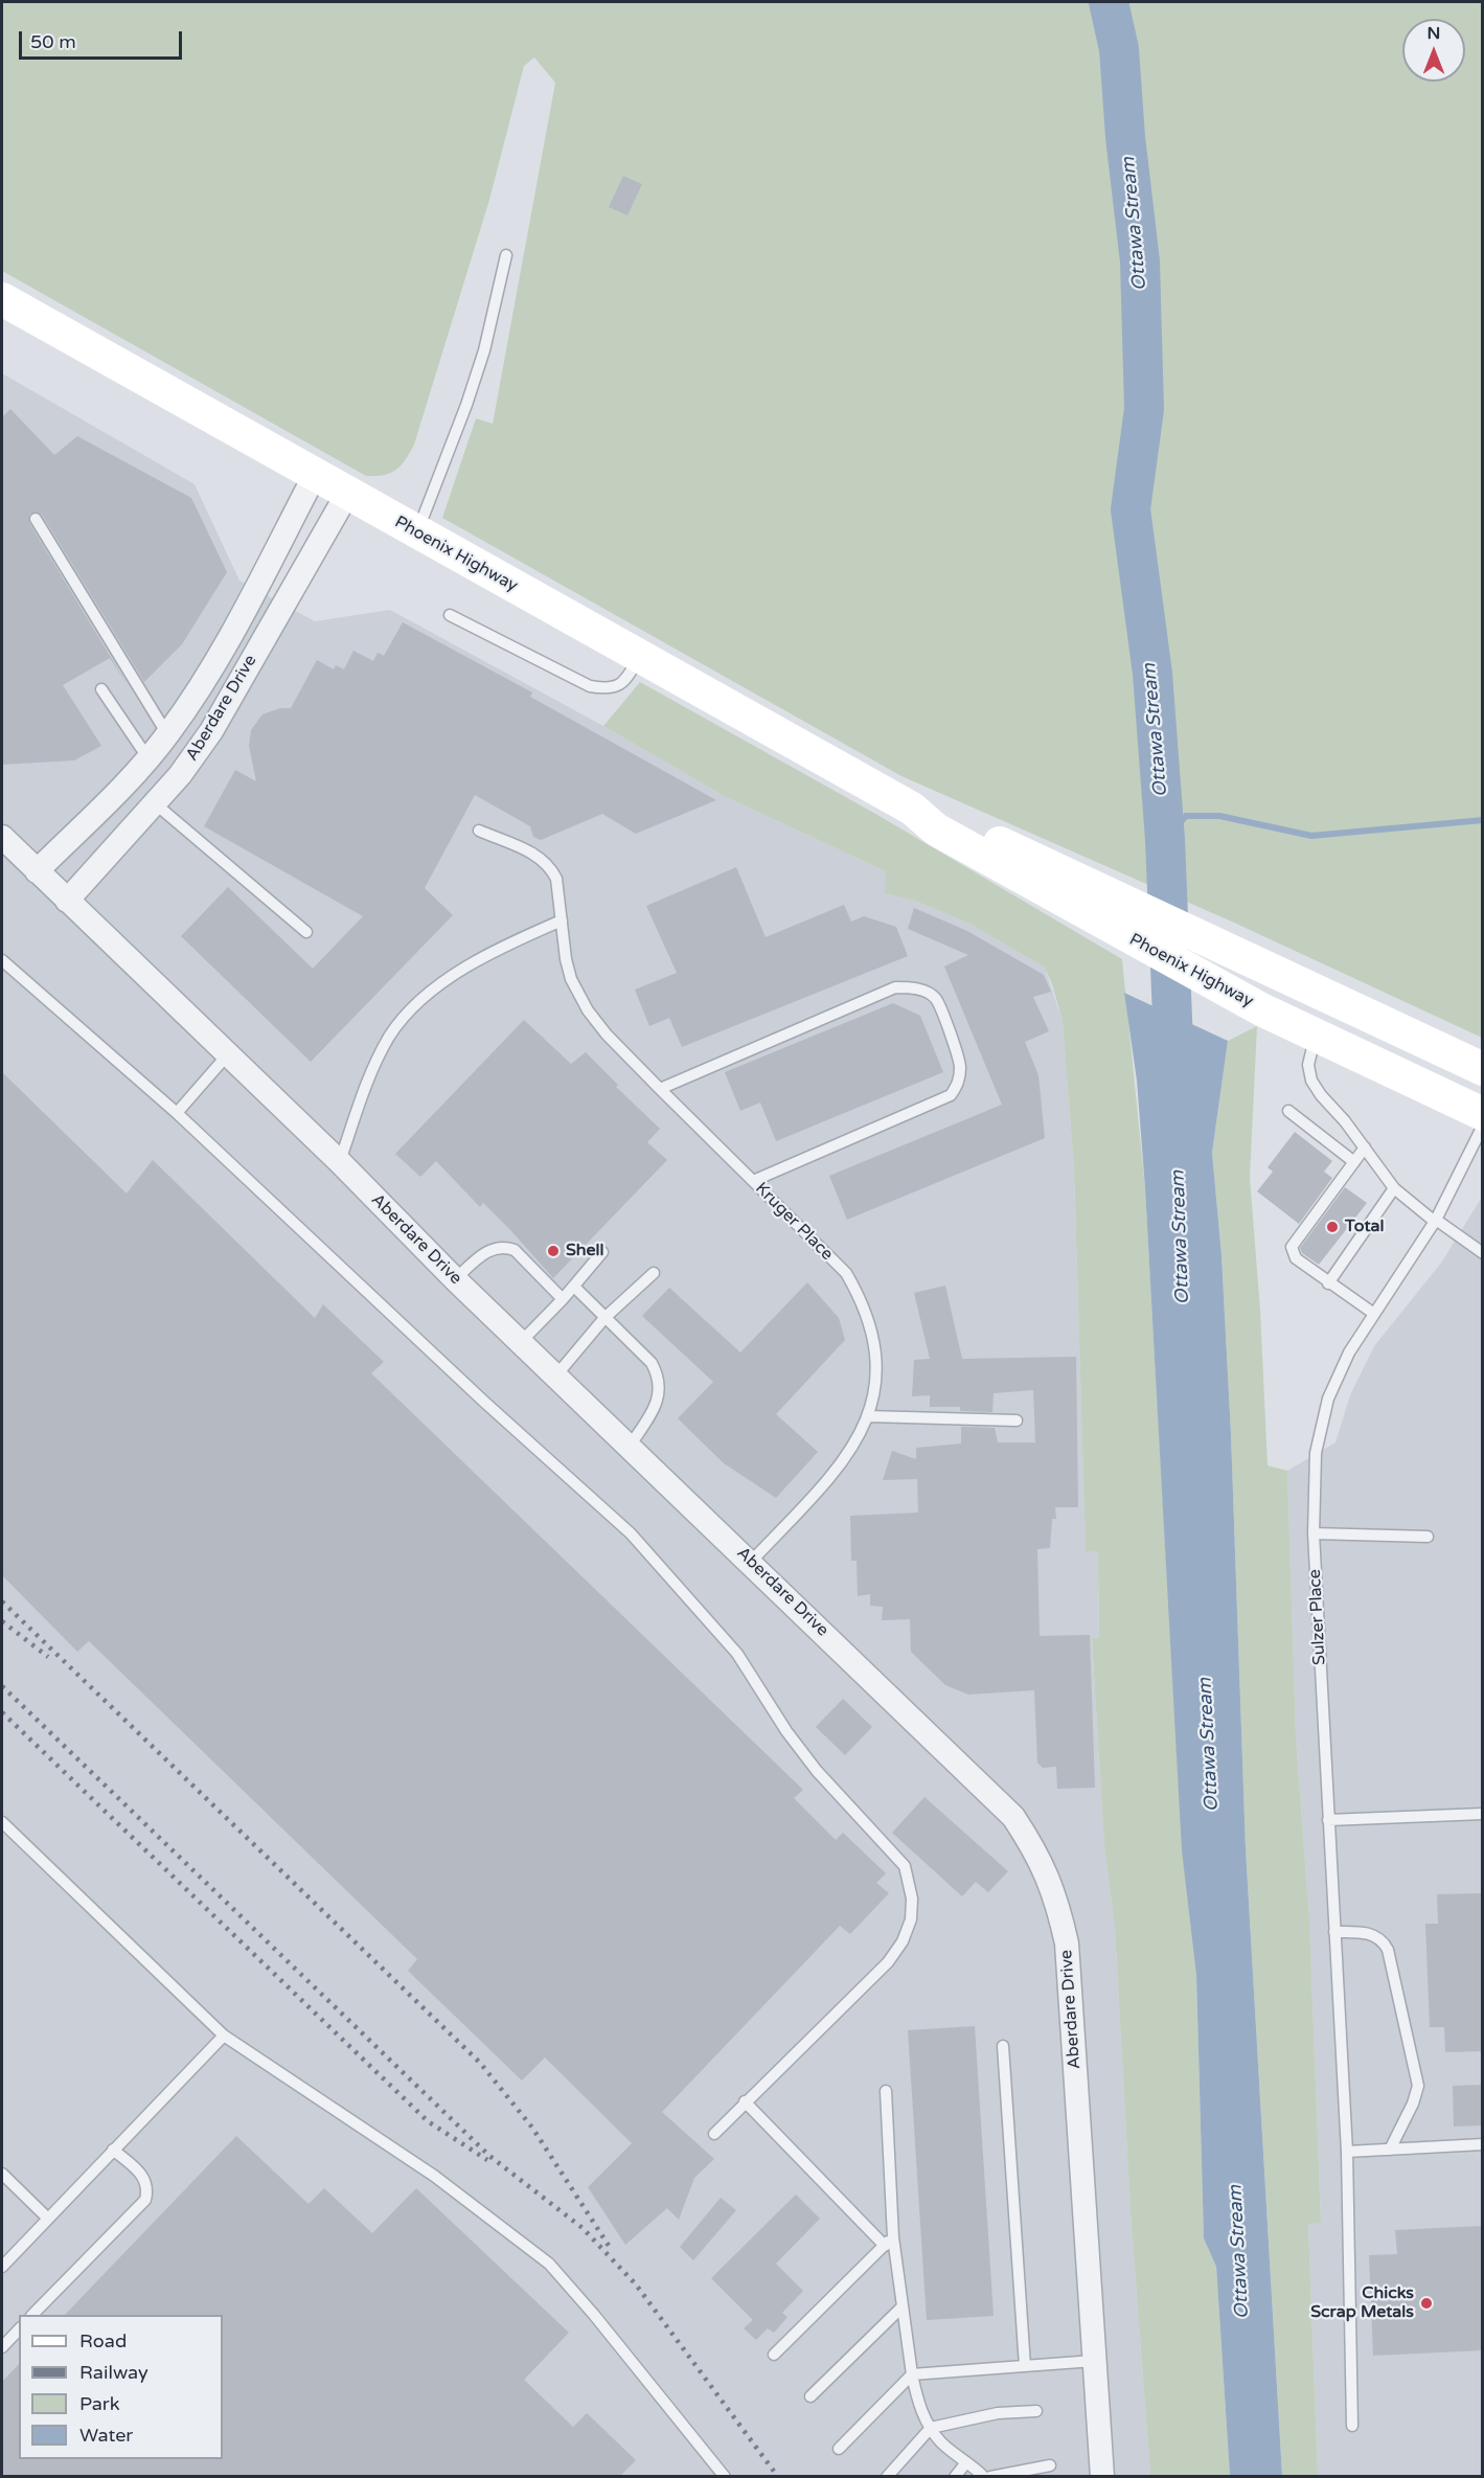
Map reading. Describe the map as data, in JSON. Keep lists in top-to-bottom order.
{
  "streets": {
    "main road": ["Phoenix Highway"],
    "street": ["Aberdare Drive"],
    "lane": ["Kruger Place", "Sulzer Place"]
  },
  "crossings": [
    ["Phoenix Highway", "Aberdare Drive"],
    ["Aberdare Drive", "Kruger Place"]
  ],
  "water": ["Ottawa Stream"],
  "places": ["Total", "Shell", "Chicks Scrap Metals"],
  "legend": [
    "Road",
    "Railway",
    "Park",
    "Water"
  ],
  "scale_bar": "50 m",
  "north": "top"
}
